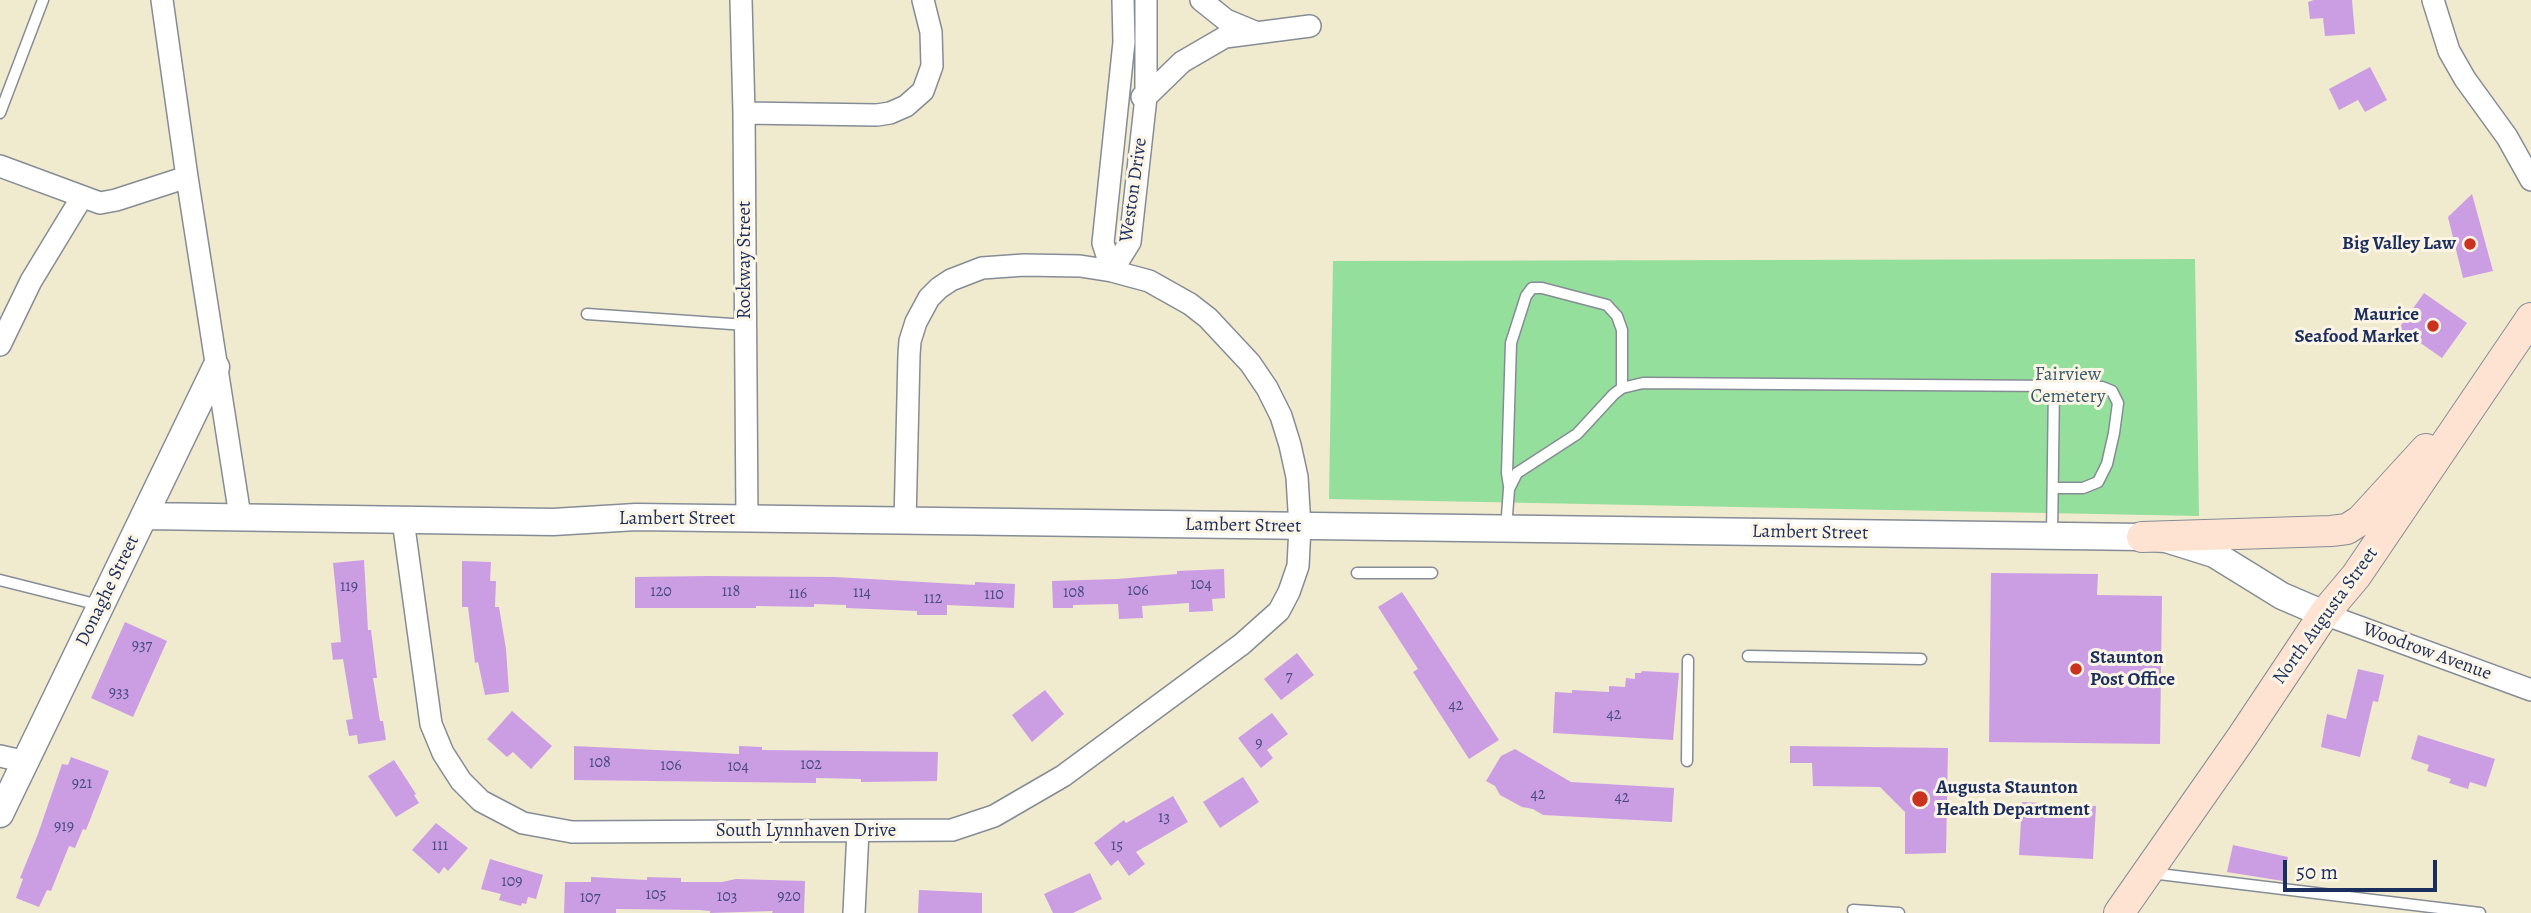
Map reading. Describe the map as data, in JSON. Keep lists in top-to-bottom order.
{
  "streets": {
    "main road": ["North Augusta Street"],
    "street": [
      "Weston Drive",
      "Rockway Street",
      "Lambert Street",
      "Donaghe Street",
      "Woodrow Avenue",
      "South Lynnhaven Drive"
    ]
  },
  "crossings": [
    ["Weston Drive", "South Lynnhaven Drive"],
    ["Rockway Street", "Lambert Street"],
    ["Lambert Street", "Donaghe Street"],
    ["Lambert Street", "North Augusta Street"],
    ["Lambert Street", "Woodrow Avenue"],
    ["Lambert Street", "South Lynnhaven Drive"],
    ["North Augusta Street", "Woodrow Avenue"]
  ],
  "parks": ["Fairview Cemetery"],
  "places": [
    "Big Valley Law",
    "Maurice Seafood Market",
    "Staunton Post Office",
    "Augusta Staunton Health Department"
  ],
  "house_numbers": [
    "104",
    "119",
    "106",
    "120",
    "118",
    "114",
    "108",
    "116",
    "110",
    "112",
    "937",
    "7",
    "933",
    "42",
    "42",
    "9",
    "108",
    "102",
    "106",
    "104",
    "921",
    "42",
    "42",
    "13",
    "919",
    "111",
    "15",
    "109",
    "105",
    "103",
    "920",
    "107"
  ],
  "scale_bar": "50 m"
}
